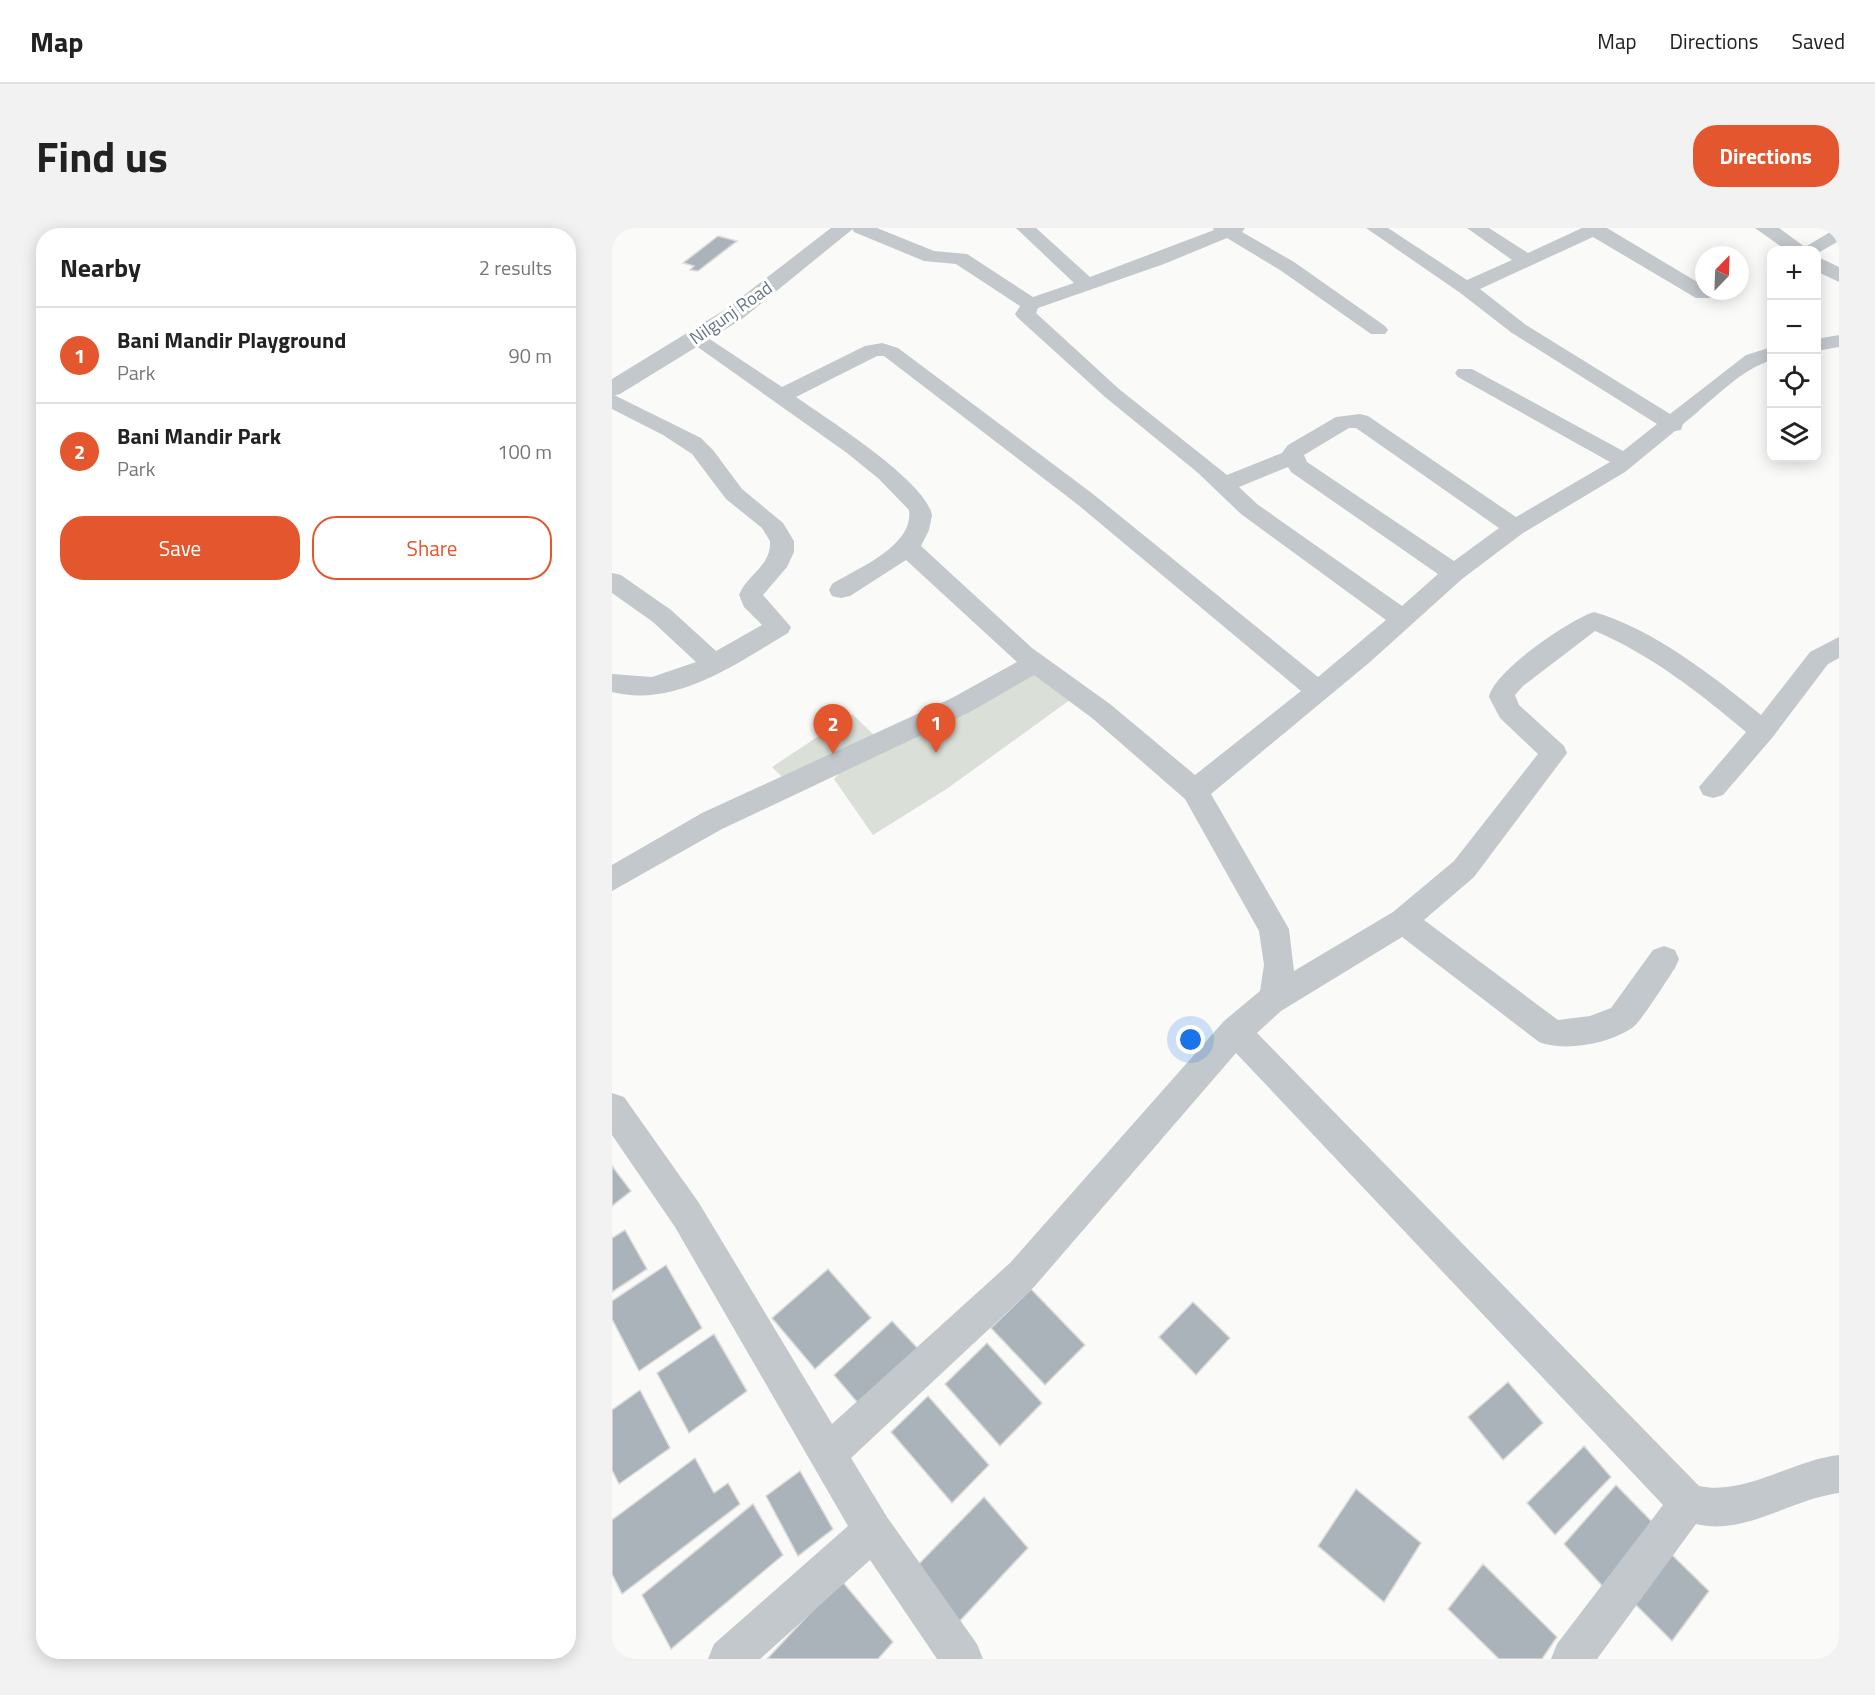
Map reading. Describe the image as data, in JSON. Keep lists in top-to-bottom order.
{
  "streets": {
    "street": ["Nilgunj Road"]
  },
  "north": "top right",
  "page": {
    "header": "Map",
    "nav": ["Map", "Directions", "Saved"],
    "title": "Find us",
    "buttons": [
      "Directions",
      ["Save", "Share"]
    ],
    "heading": ["Nearby", "2 results"],
    "map_buttons": ["+", "−"],
    "list": [
      {
        "mark": "1",
        "name": "Bani Mandir Playground",
        "note": "Park",
        "value": "90 m"
      },
      {
        "mark": "2",
        "name": "Bani Mandir Park",
        "note": "Park",
        "value": "100 m"
      }
    ],
    "pins": ["1", "2"]
  }
}
